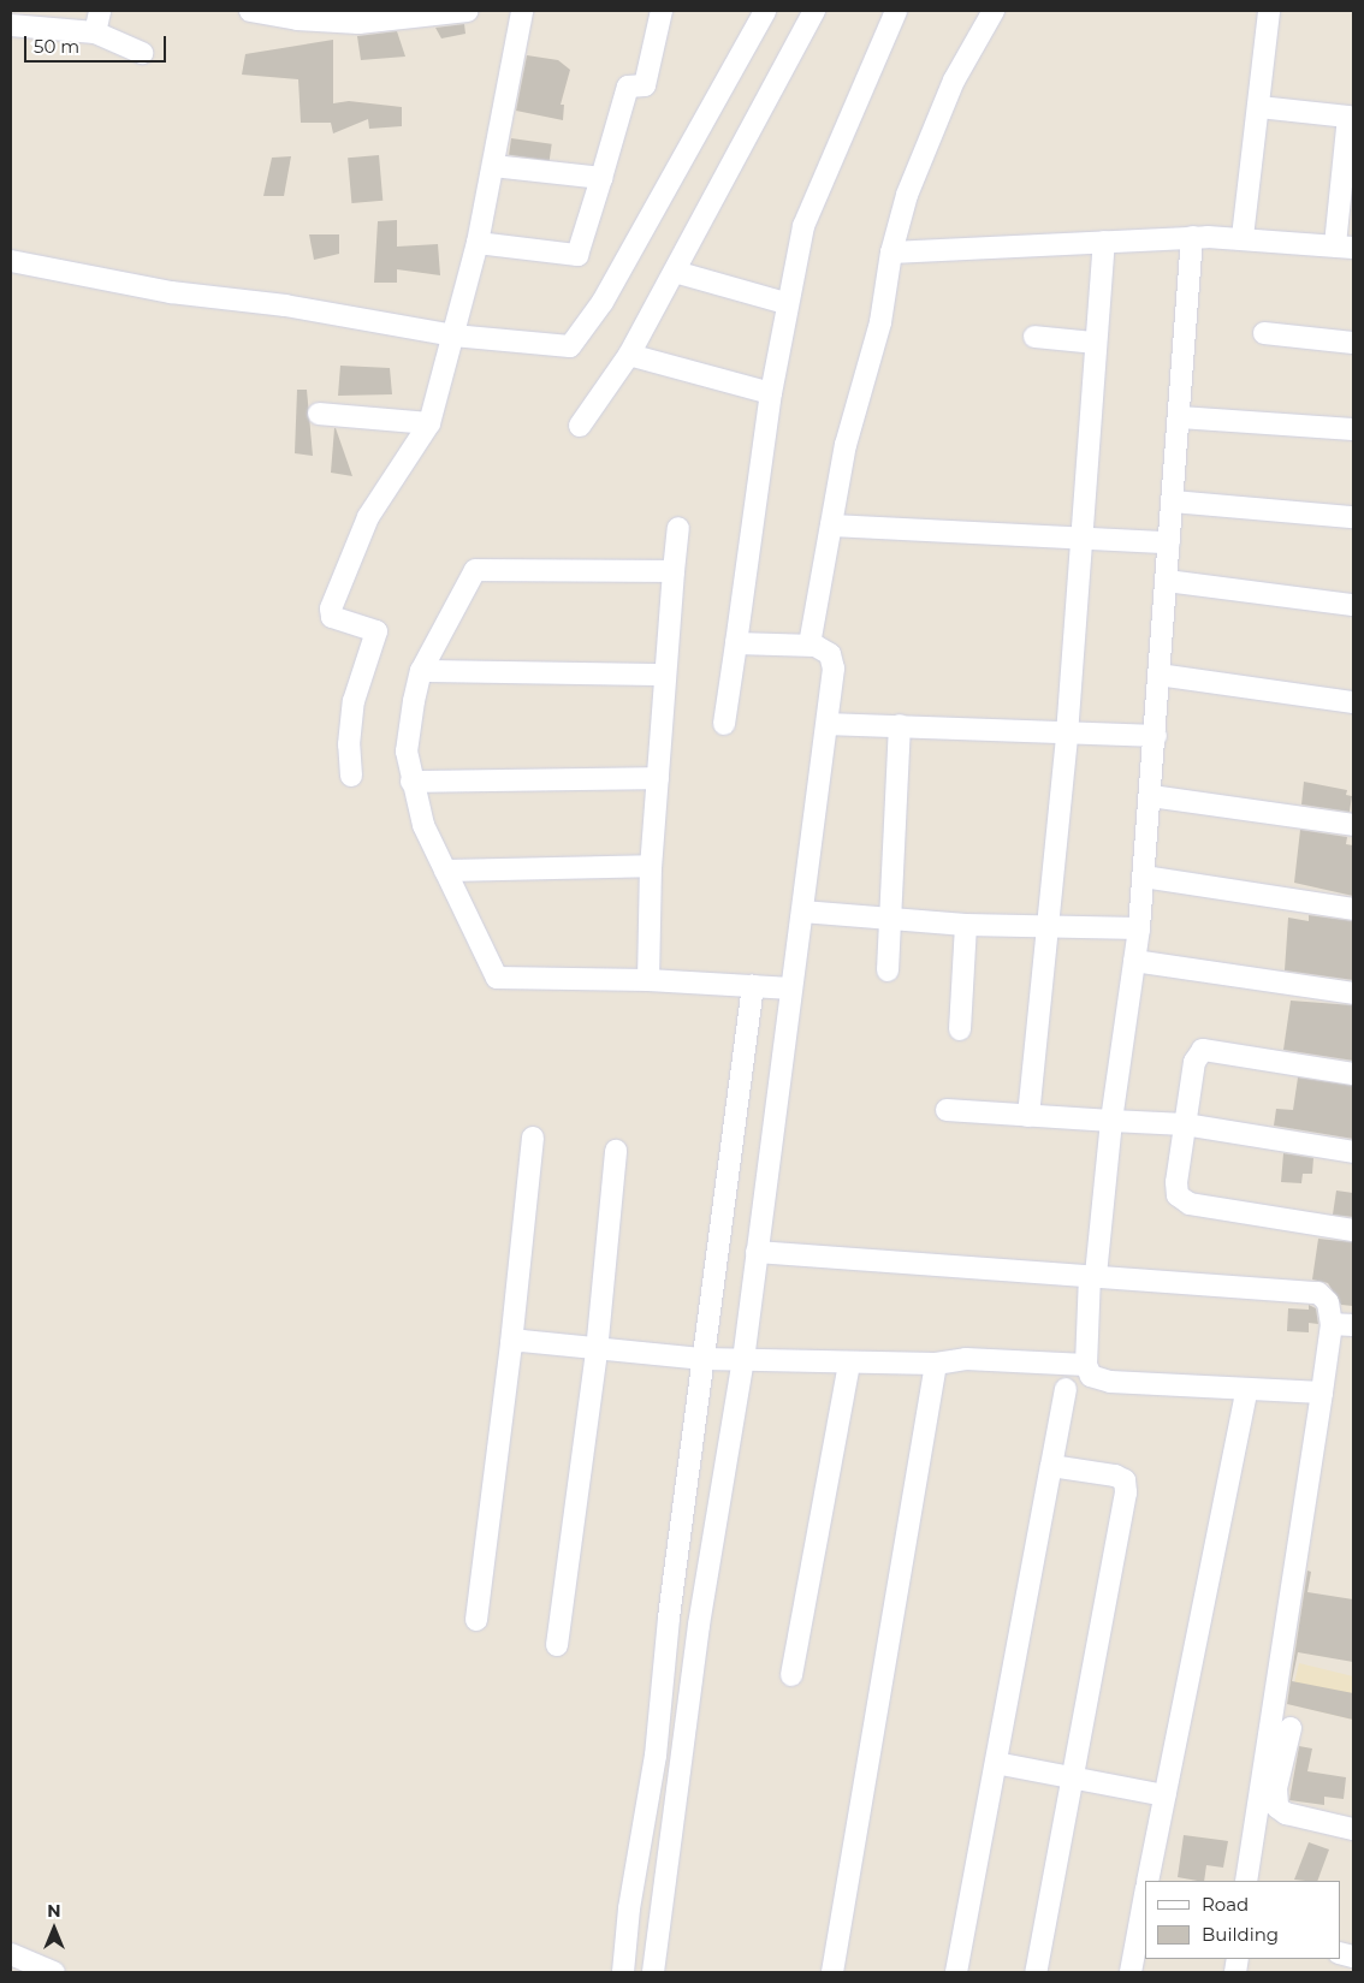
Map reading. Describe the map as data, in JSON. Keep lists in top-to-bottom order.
{
  "legend": ["Road", "Building"],
  "scale_bar": "50 m",
  "north": "top"
}
